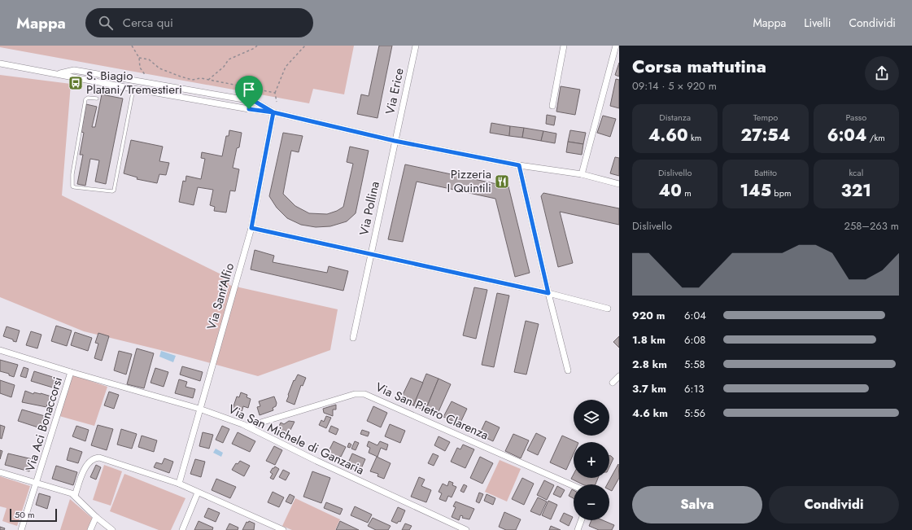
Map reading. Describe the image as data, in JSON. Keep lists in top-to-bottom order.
{
  "streets": {
    "street": [
      "Via Erice",
      "Via Pollina",
      "Via Sant'Alfio",
      "Via San Pietro Clarenza",
      "Via Aci Bonaccorsi",
      "Via San Michele di Ganzaria"
    ]
  },
  "crossings": [
    ["Via Erice", "Via Pollina"],
    ["Via Sant'Alfio", "Via San Michele di Ganzaria"],
    ["Via San Pietro Clarenza", "Via San Michele di Ganzaria"],
    ["Via Aci Bonaccorsi", "Via San Michele di Ganzaria"]
  ],
  "places": {
    "bus stop": ["S. Biagio Platani/Tremestieri"],
    "restaurant": ["Pizzeria I Quintili"]
  },
  "scale_bar": "50 m",
  "page": {
    "header": "Mappa",
    "search": "Cerca qui",
    "nav": ["Mappa", "Livelli", "Condividi"],
    "heading": ["Corsa mattutina", "09:14 · 5 × 920 m"],
    "stats": [
      ["Distanza", "4.60 km"],
      ["Tempo", "27:54"],
      ["Passo", "6:04 /km"],
      ["Dislivello", "40 m"],
      ["Battito", "145 bpm"],
      ["kcal", "321"]
    ],
    "chart": ["Dislivello", "258–263 m"],
    "list": [
      {
        "name": "920 m",
        "note": "6:04"
      },
      {
        "name": "1.8 km",
        "note": "6:08"
      },
      {
        "name": "2.8 km",
        "note": "5:58"
      },
      {
        "name": "3.7 km",
        "note": "6:13"
      },
      {
        "name": "4.6 km",
        "note": "5:56"
      }
    ],
    "map_buttons": ["+", "−"],
    "buttons": ["Salva", "Condividi"],
    "scale": "50 m"
  }
}
